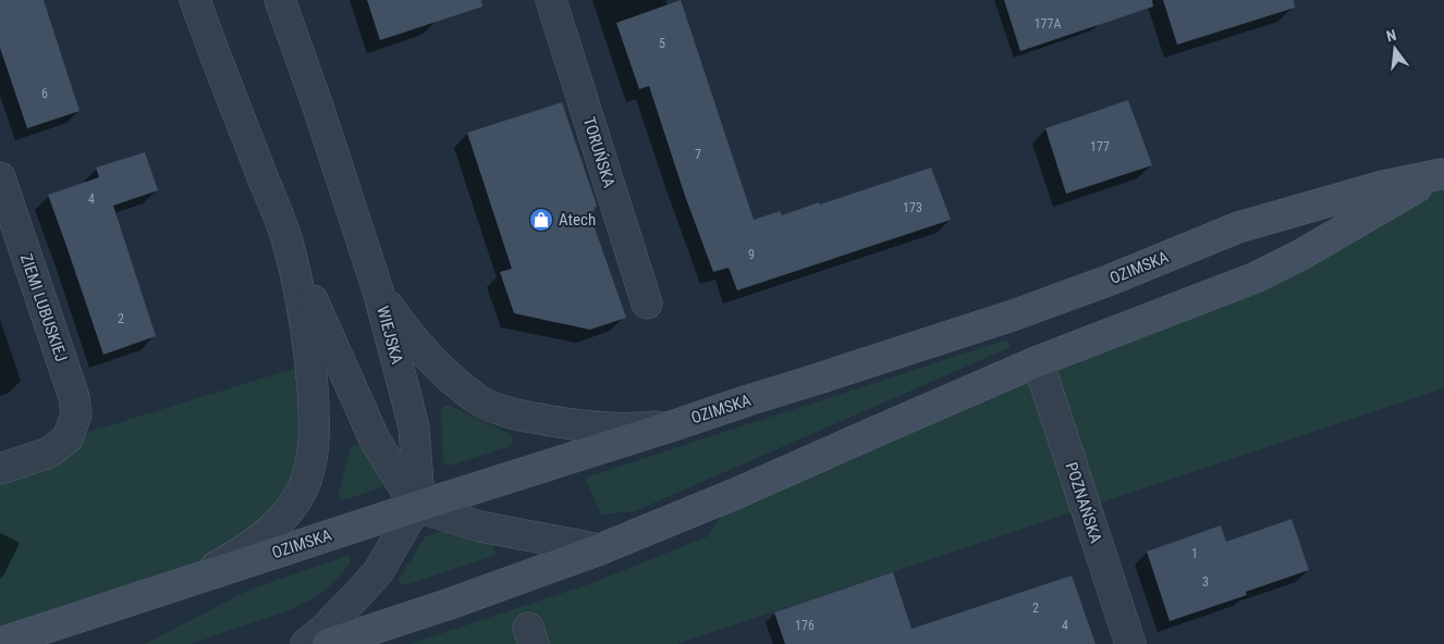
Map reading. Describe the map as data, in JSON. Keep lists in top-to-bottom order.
{
  "streets": {
    "main road": ["OZIMSKA"],
    "street": [
      "TORUŃSKA",
      "ZIEMI LUBUSKIEJ",
      "WIEJSKA",
      "POZNAŃSKA"
    ]
  },
  "crossings": [
    ["OZIMSKA", "WIEJSKA"],
    ["OZIMSKA", "POZNAŃSKA"]
  ],
  "places": {
    "shop": ["Atech"]
  },
  "house_numbers": [
    "177A",
    "5",
    "6",
    "177",
    "7",
    "4",
    "173",
    "9",
    "2",
    "1",
    "3",
    "2",
    "176",
    "4"
  ],
  "north": "top"
}
